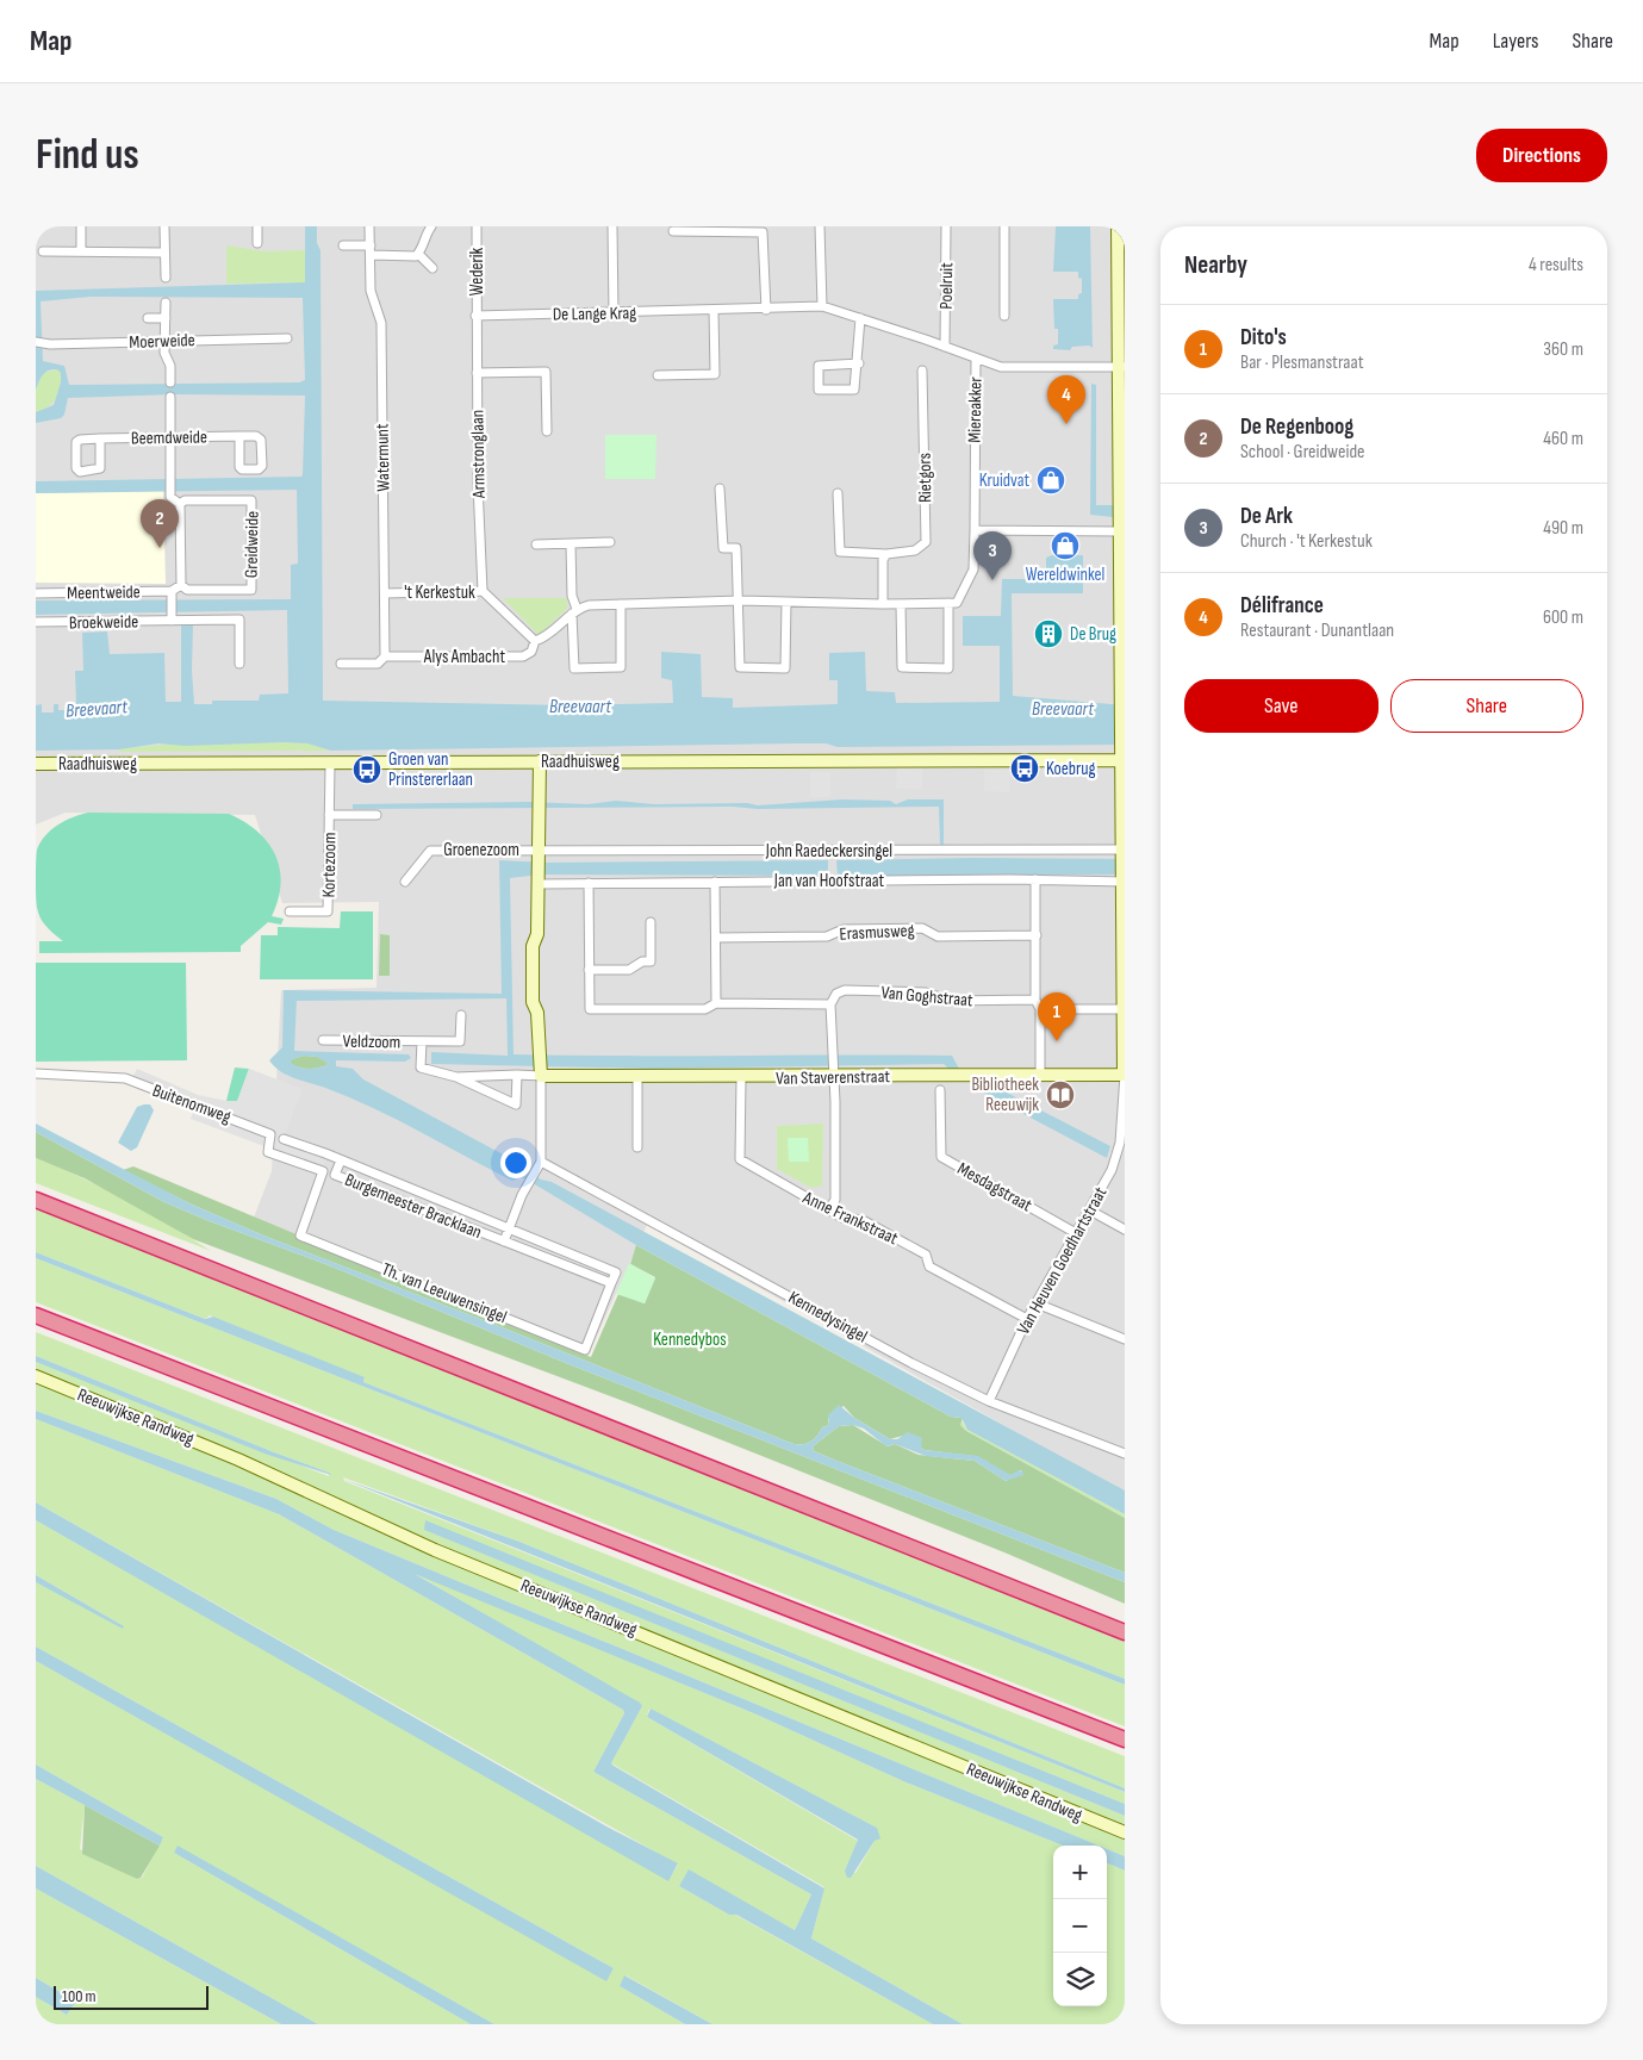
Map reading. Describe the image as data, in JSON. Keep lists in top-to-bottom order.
{
  "streets": {
    "street": [
      "Wederik",
      "Poelruit",
      "De Lange Krag",
      "Moerweide",
      "Miereakker",
      "Beemdweide",
      "Armstronglaan",
      "Watermunt",
      "Rietgors",
      "Greidweide",
      "Meentweide",
      "'t Kerkestuk",
      "Broekweide",
      "Alys Ambacht",
      "Raadhuisweg",
      "Groenezoom",
      "John Raedeckersingel",
      "Kortezoom",
      "Jan van Hoofstraat",
      "Erasmusweg",
      "Van Goghstraat",
      "Veldzoom",
      "Van Staverenstraat",
      "Buitenomweg",
      "Mesdagstraat",
      "Burgemeester Bracklaan",
      "Anne Frankstraat",
      "Van Heuven Goedhartstraat",
      "Th. van Leeuwensingel",
      "Kennedysingel",
      "Reeuwijkse Randweg"
    ]
  },
  "crossings": [
    ["Wederik", "De Lange Krag"],
    ["Wederik", "Armstronglaan"],
    ["Poelruit", "De Lange Krag"],
    ["De Lange Krag", "Miereakker"],
    ["De Lange Krag", "Armstronglaan"],
    ["Miereakker", "Van Heuven Goedhartstraat"],
    ["Armstronglaan", "'t Kerkestuk"],
    ["Watermunt", "'t Kerkestuk"],
    ["'t Kerkestuk", "Alys Ambacht"],
    ["Raadhuisweg", "Kortezoom"],
    ["Raadhuisweg", "Van Heuven Goedhartstraat"],
    ["Groenezoom", "John Raedeckersingel"],
    ["John Raedeckersingel", "Van Heuven Goedhartstraat"],
    ["Jan van Hoofstraat", "Van Heuven Goedhartstraat"],
    ["Veldzoom", "Van Staverenstraat"],
    ["Van Staverenstraat", "Anne Frankstraat"],
    ["Van Staverenstraat", "Van Heuven Goedhartstraat"],
    ["Buitenomweg", "Th. van Leeuwensingel"],
    ["Mesdagstraat", "Van Heuven Goedhartstraat"],
    ["Burgemeester Bracklaan", "Th. van Leeuwensingel"],
    ["Burgemeester Bracklaan", "Kennedysingel"],
    ["Anne Frankstraat", "Van Heuven Goedhartstraat"],
    ["Van Heuven Goedhartstraat", "Kennedysingel"]
  ],
  "water": ["Breevaart"],
  "parks": ["Kennedybos"],
  "places": {
    "shop": ["Kruidvat", "Wereldwinkel"],
    "building": ["De Brug"],
    "bus stop": ["Koebrug", "Groen van Prinstererlaan"],
    "library": ["Bibliotheek Reeuwijk"]
  },
  "scale_bar": "100 m",
  "page": {
    "header": "Map",
    "nav": ["Map", "Layers", "Share"],
    "buttons": [
      "Directions",
      ["Save", "Share"]
    ],
    "title": "Find us",
    "heading": ["Nearby", "4 results"],
    "list": [
      {
        "mark": "1",
        "name": "Dito's",
        "note": "Bar · Plesmanstraat",
        "value": "360 m"
      },
      {
        "mark": "2",
        "name": "De Regenboog",
        "note": "School · Greidweide",
        "value": "460 m"
      },
      {
        "mark": "3",
        "name": "De Ark",
        "note": "Church · 't Kerkestuk",
        "value": "490 m"
      },
      {
        "mark": "4",
        "name": "Délifrance",
        "note": "Restaurant · Dunantlaan",
        "value": "600 m"
      }
    ],
    "pins": [
      "4",
      "2",
      "3",
      "1"
    ],
    "map_buttons": ["+", "−"],
    "scale": "100 m"
  }
}
